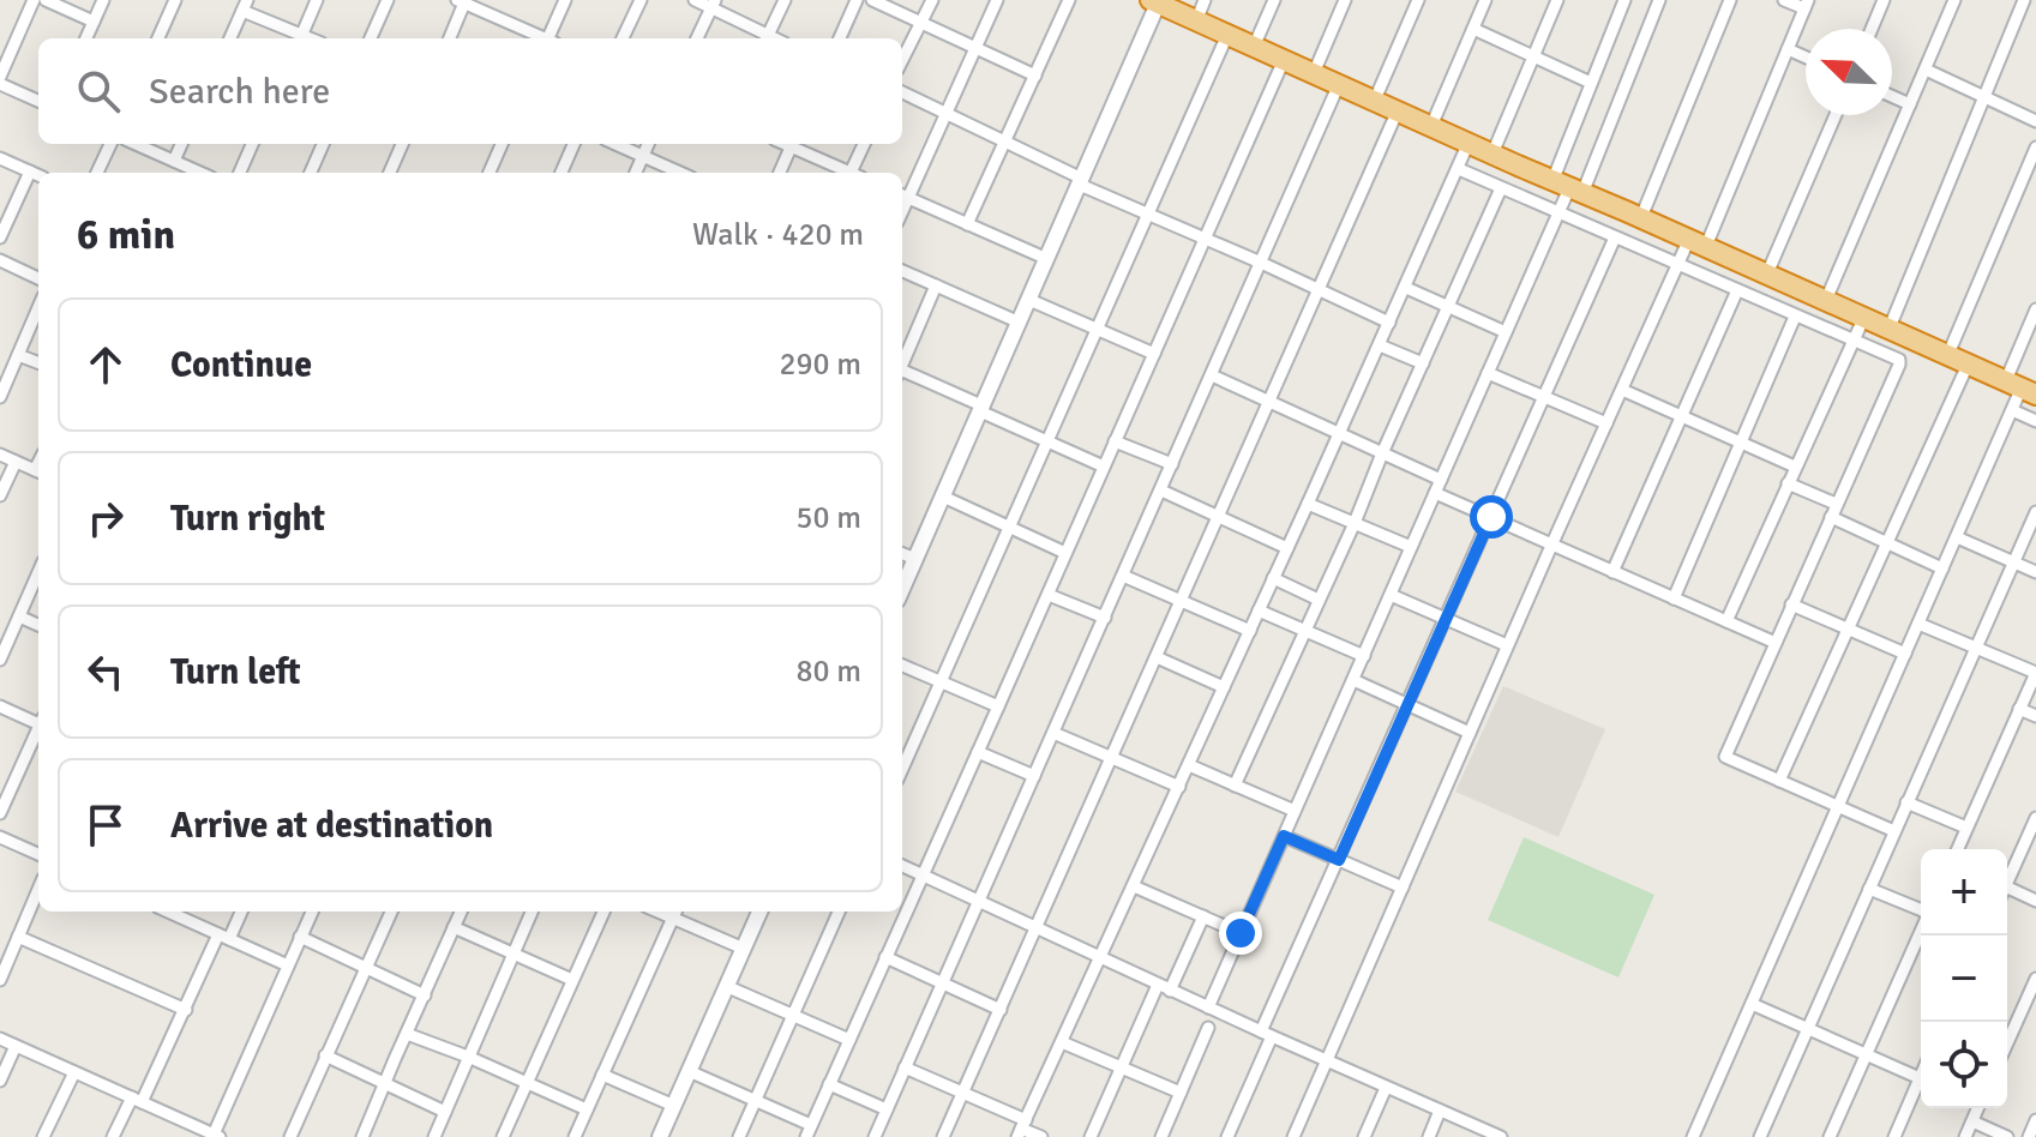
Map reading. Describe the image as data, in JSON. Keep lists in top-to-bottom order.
{
  "north": "top left",
  "page": {
    "search": "Search here",
    "heading": ["6 min", "Walk · 420 m"],
    "list": [
      ["Continue", "290 m"],
      ["Turn right", "50 m"],
      ["Turn left", "80 m"],
      "Arrive at destination"
    ],
    "map_buttons": ["+", "−"]
  }
}
